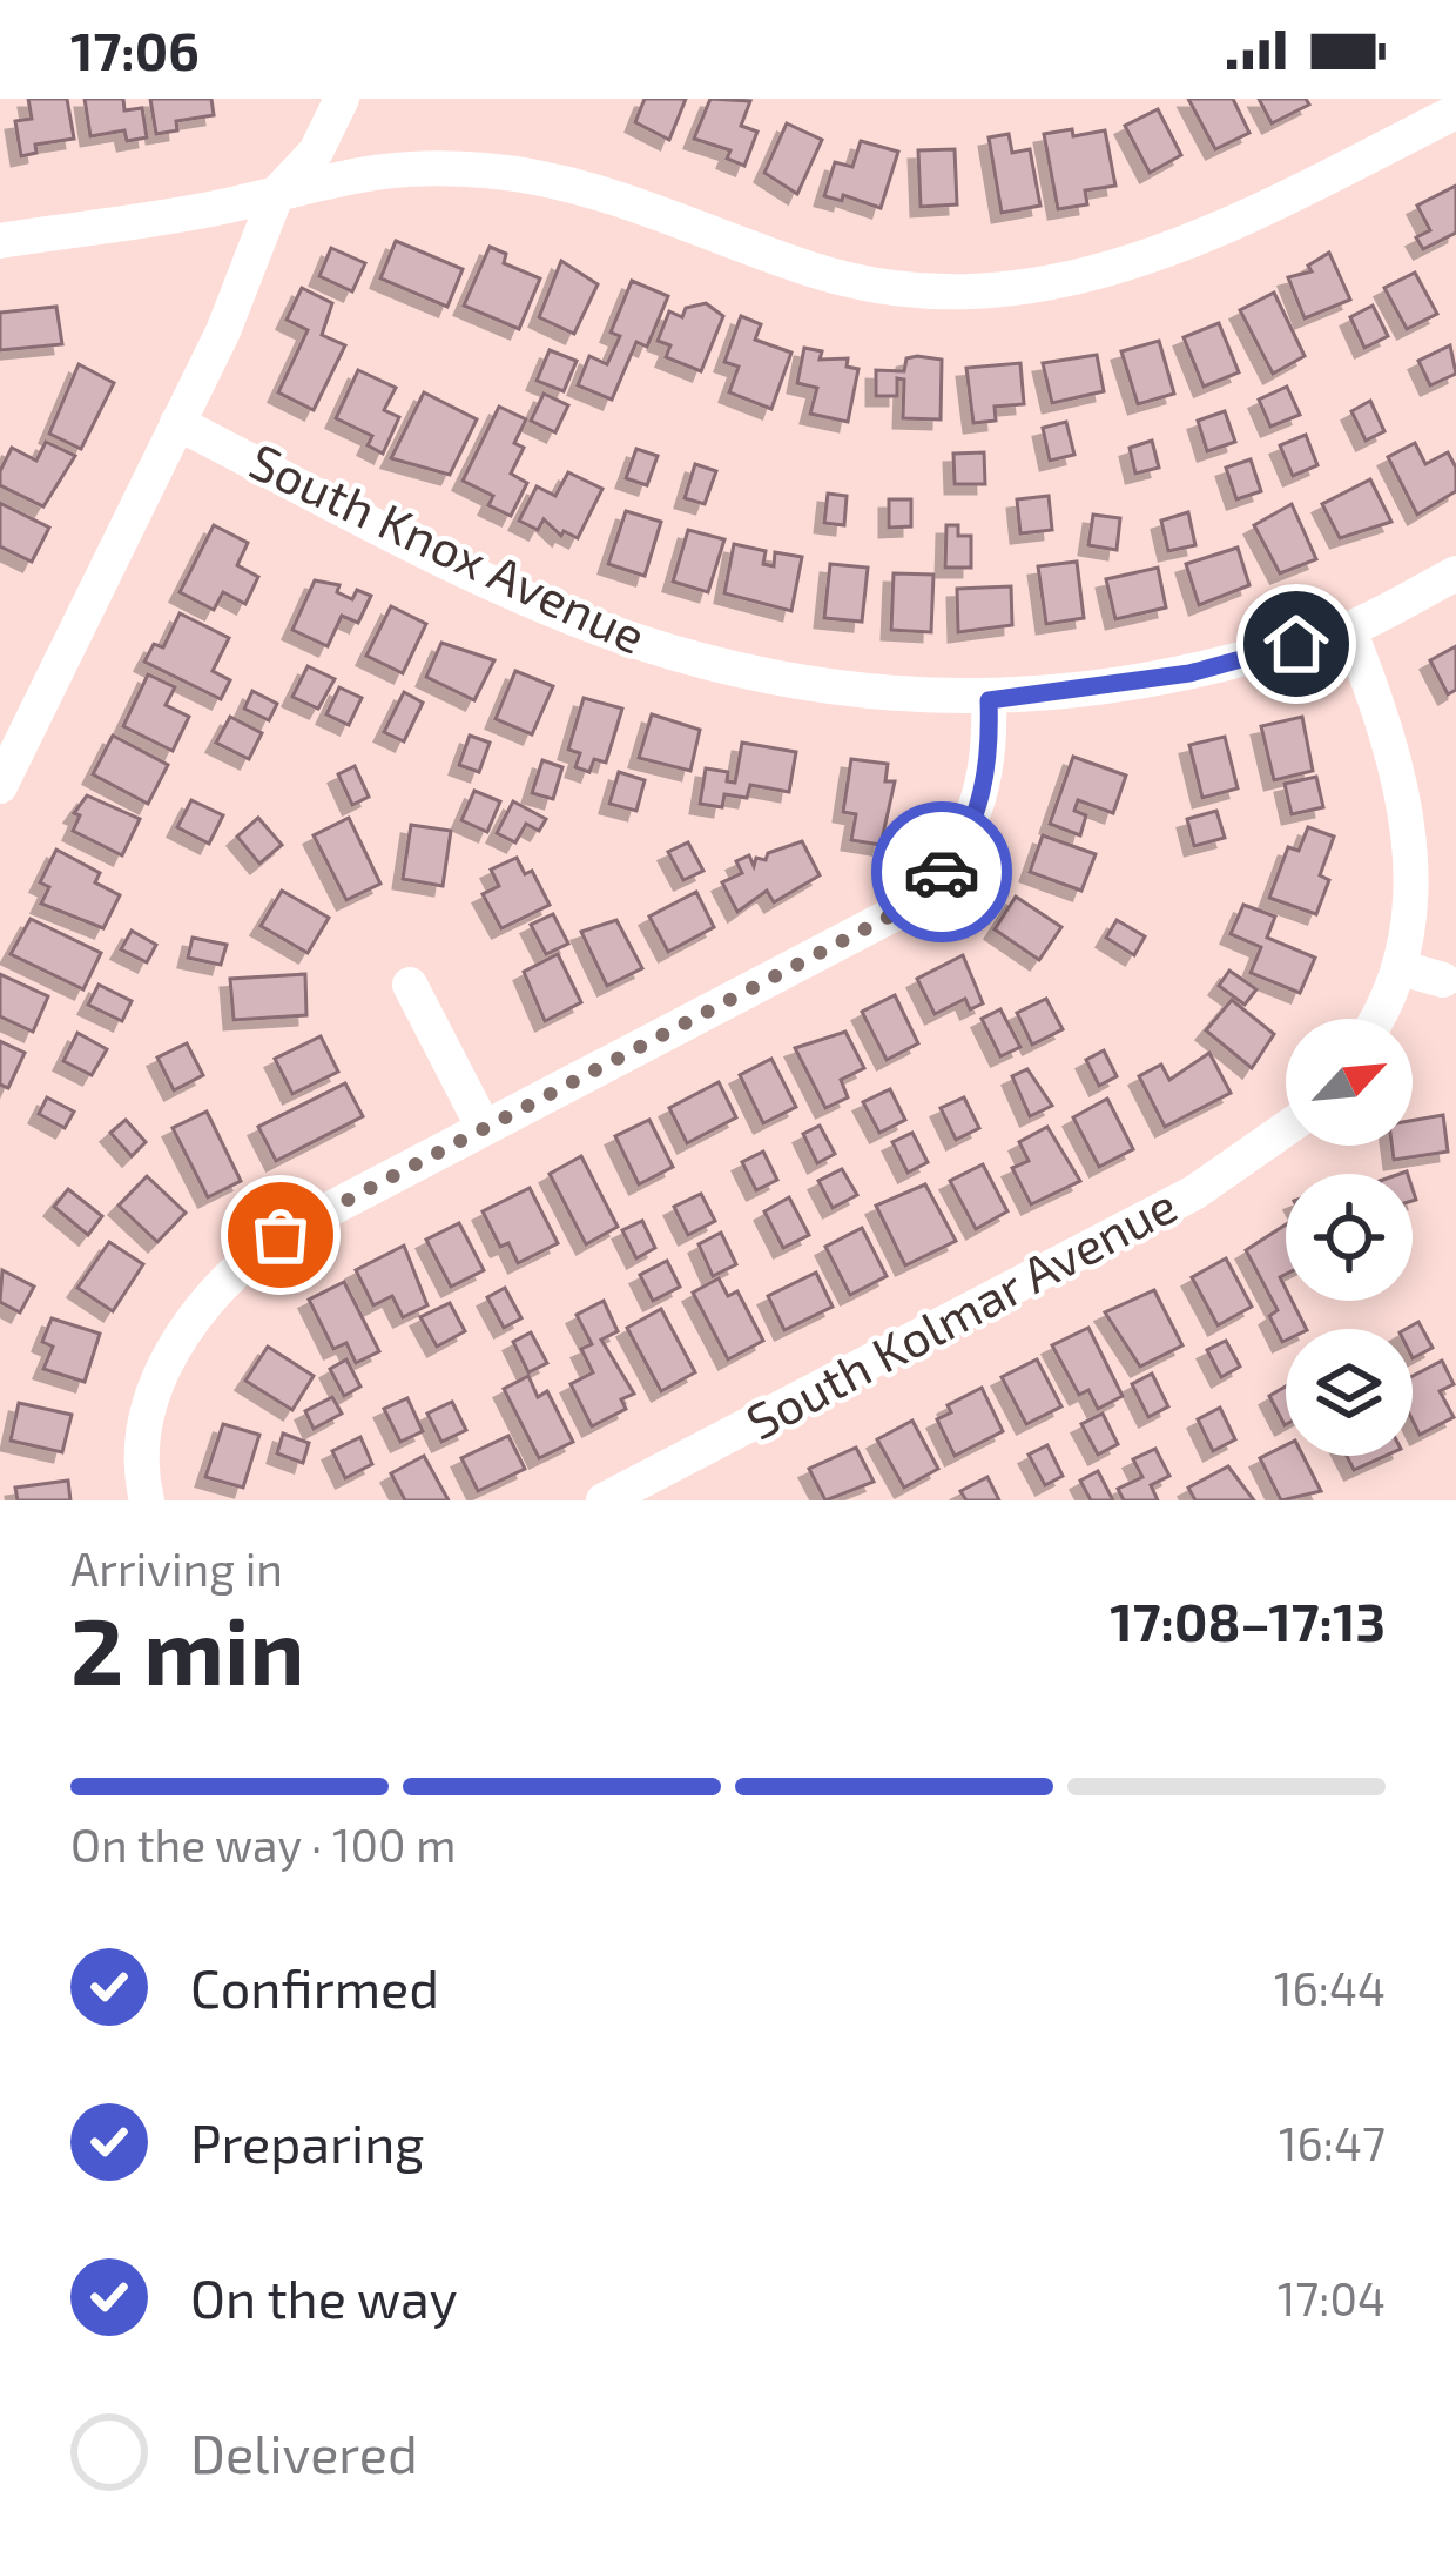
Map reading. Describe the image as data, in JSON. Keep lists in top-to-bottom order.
{
  "streets": {
    "street": ["South Knox Avenue", "South Kolmar Avenue"]
  },
  "north": "top right",
  "page": {
    "status": "17:06",
    "heading": ["2 min", "Arriving in", "17:08–17:13"],
    "bar": "On the way · 100 m",
    "list": [
      ["Confirmed", "16:44"],
      ["Preparing", "16:47"],
      ["On the way", "17:04"],
      "Delivered"
    ]
  }
}
